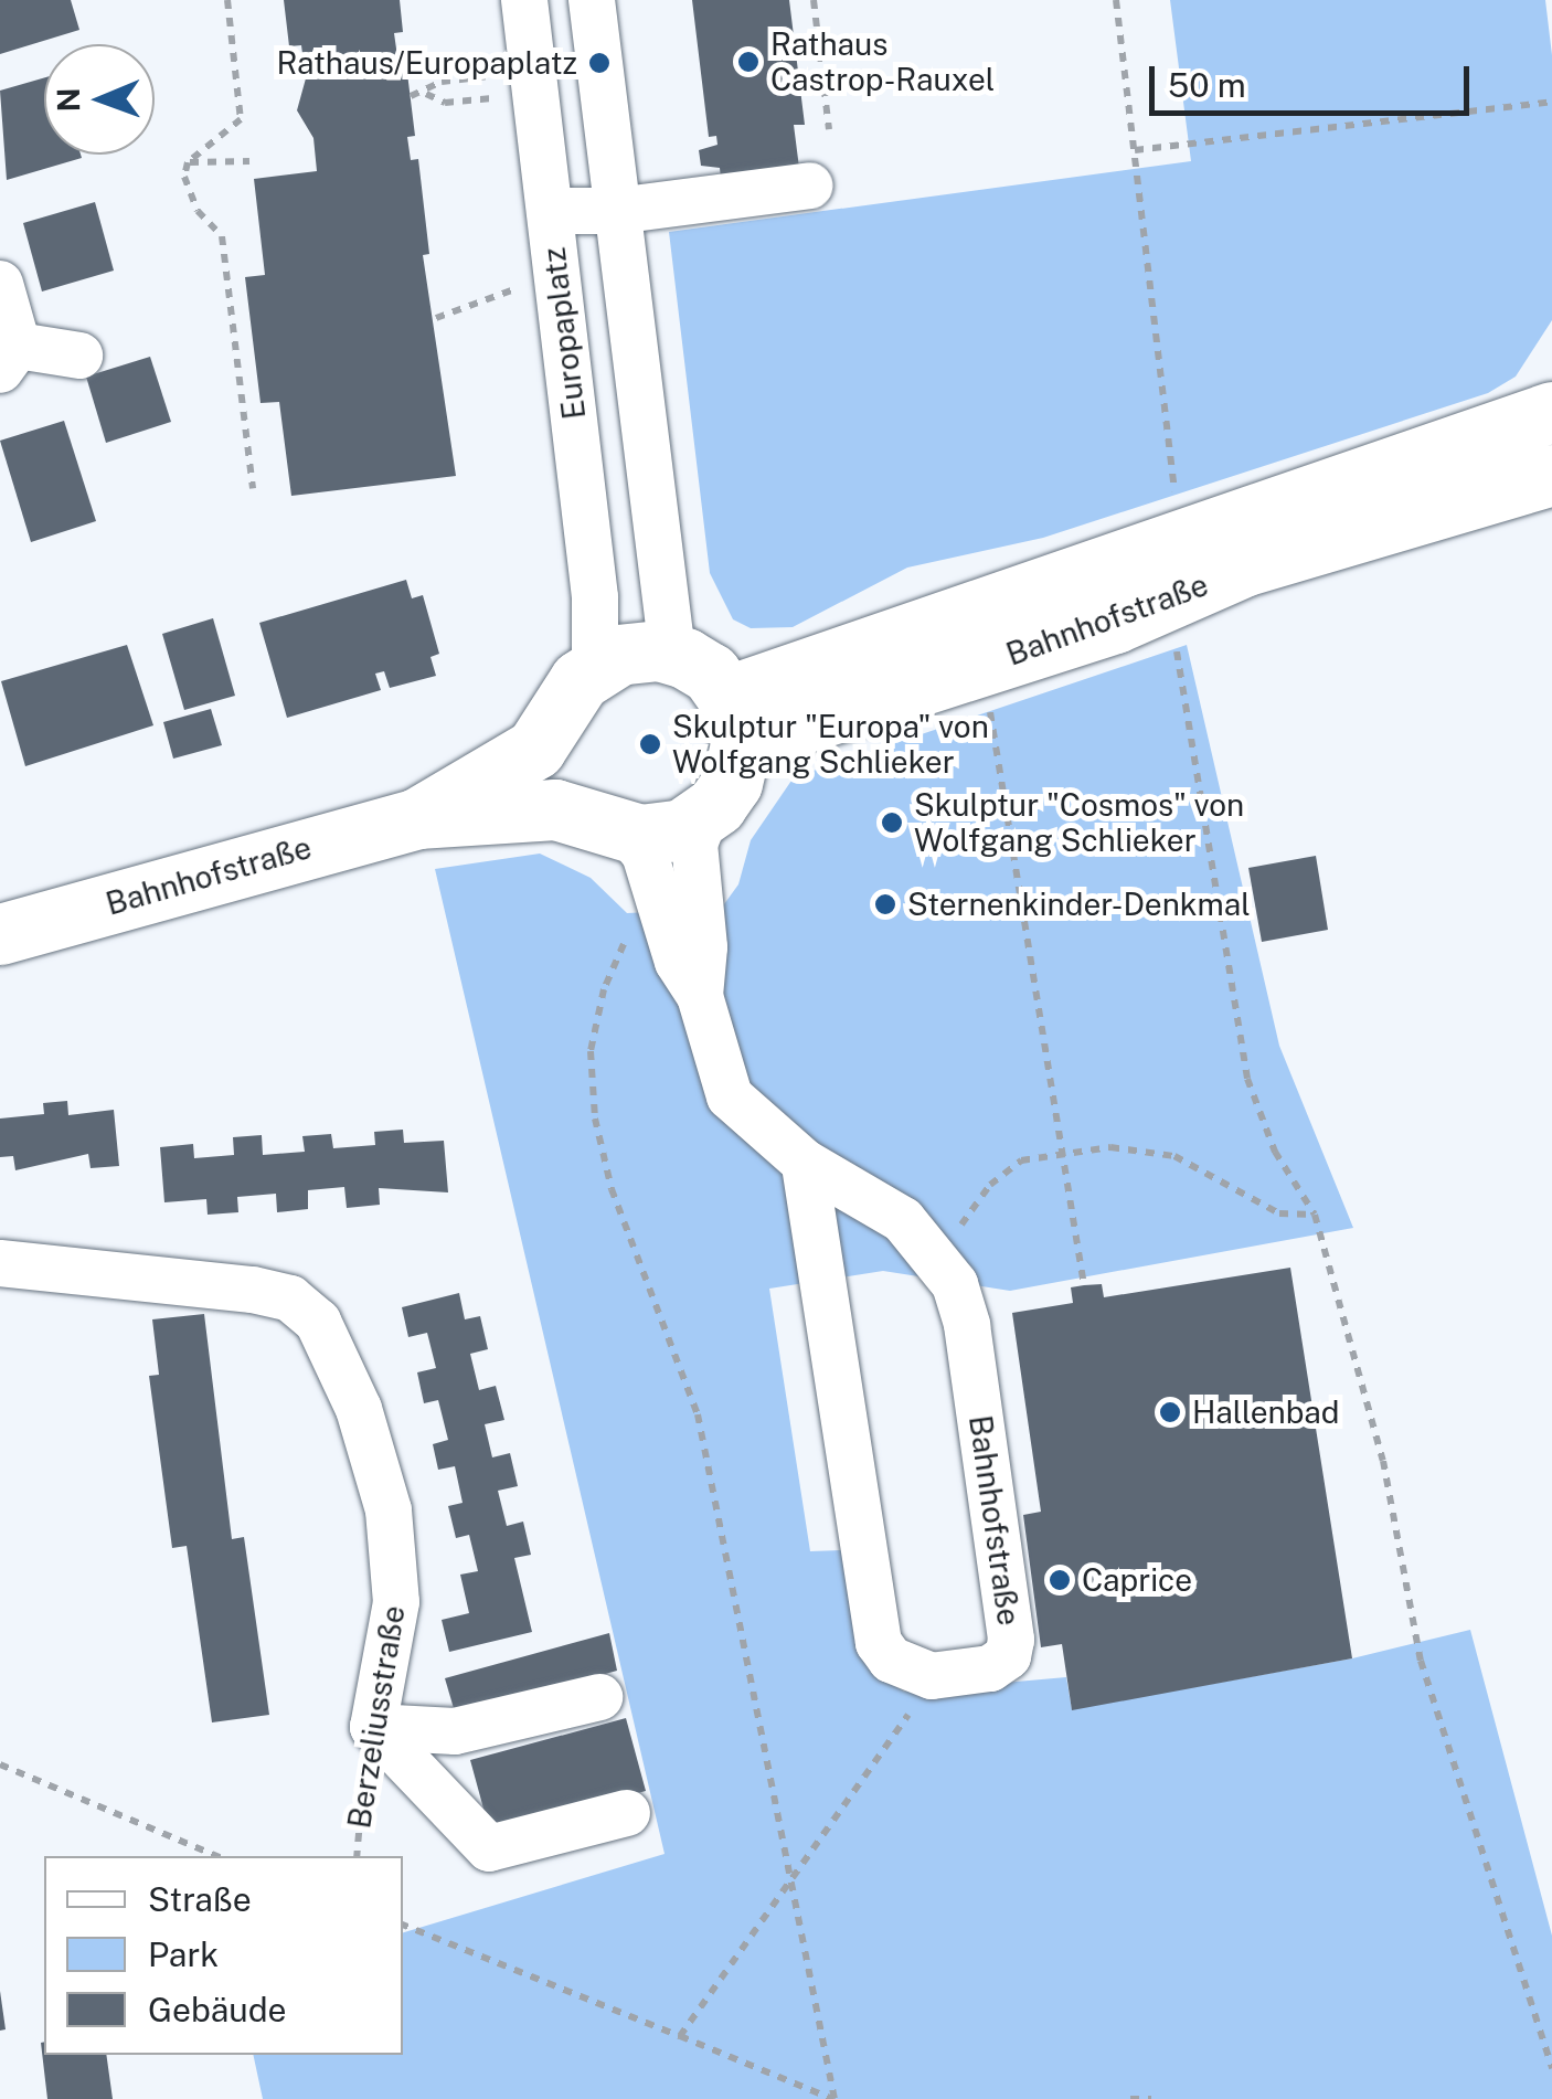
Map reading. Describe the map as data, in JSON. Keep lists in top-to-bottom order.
{
  "streets": {
    "main road": ["Bahnhofstraße"],
    "street": ["Europaplatz", "Berzeliusstraße"]
  },
  "crossings": [
    ["Europaplatz", "Bahnhofstraße"]
  ],
  "places": [
    "Rathaus Castrop-Rauxel",
    "Rathaus/Europaplatz",
    "Skulptur \"Europa\" von Wolfgang Schlieker",
    "Skulptur \"Cosmos\" von Wolfgang Schlieker",
    "Sternenkinder-Denkmal",
    "Hallenbad",
    "Caprice"
  ],
  "legend": ["Straße", "Park", "Gebäude"],
  "scale_bar": "50 m",
  "north": "left"
}
